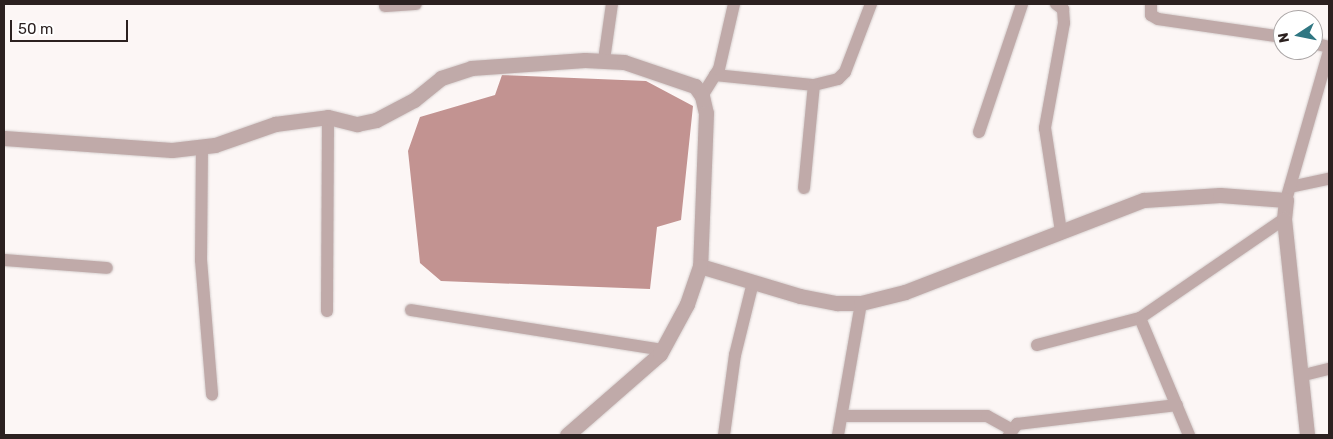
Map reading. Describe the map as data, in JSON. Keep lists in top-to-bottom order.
{
  "scale_bar": "50 m",
  "north": "left"
}
